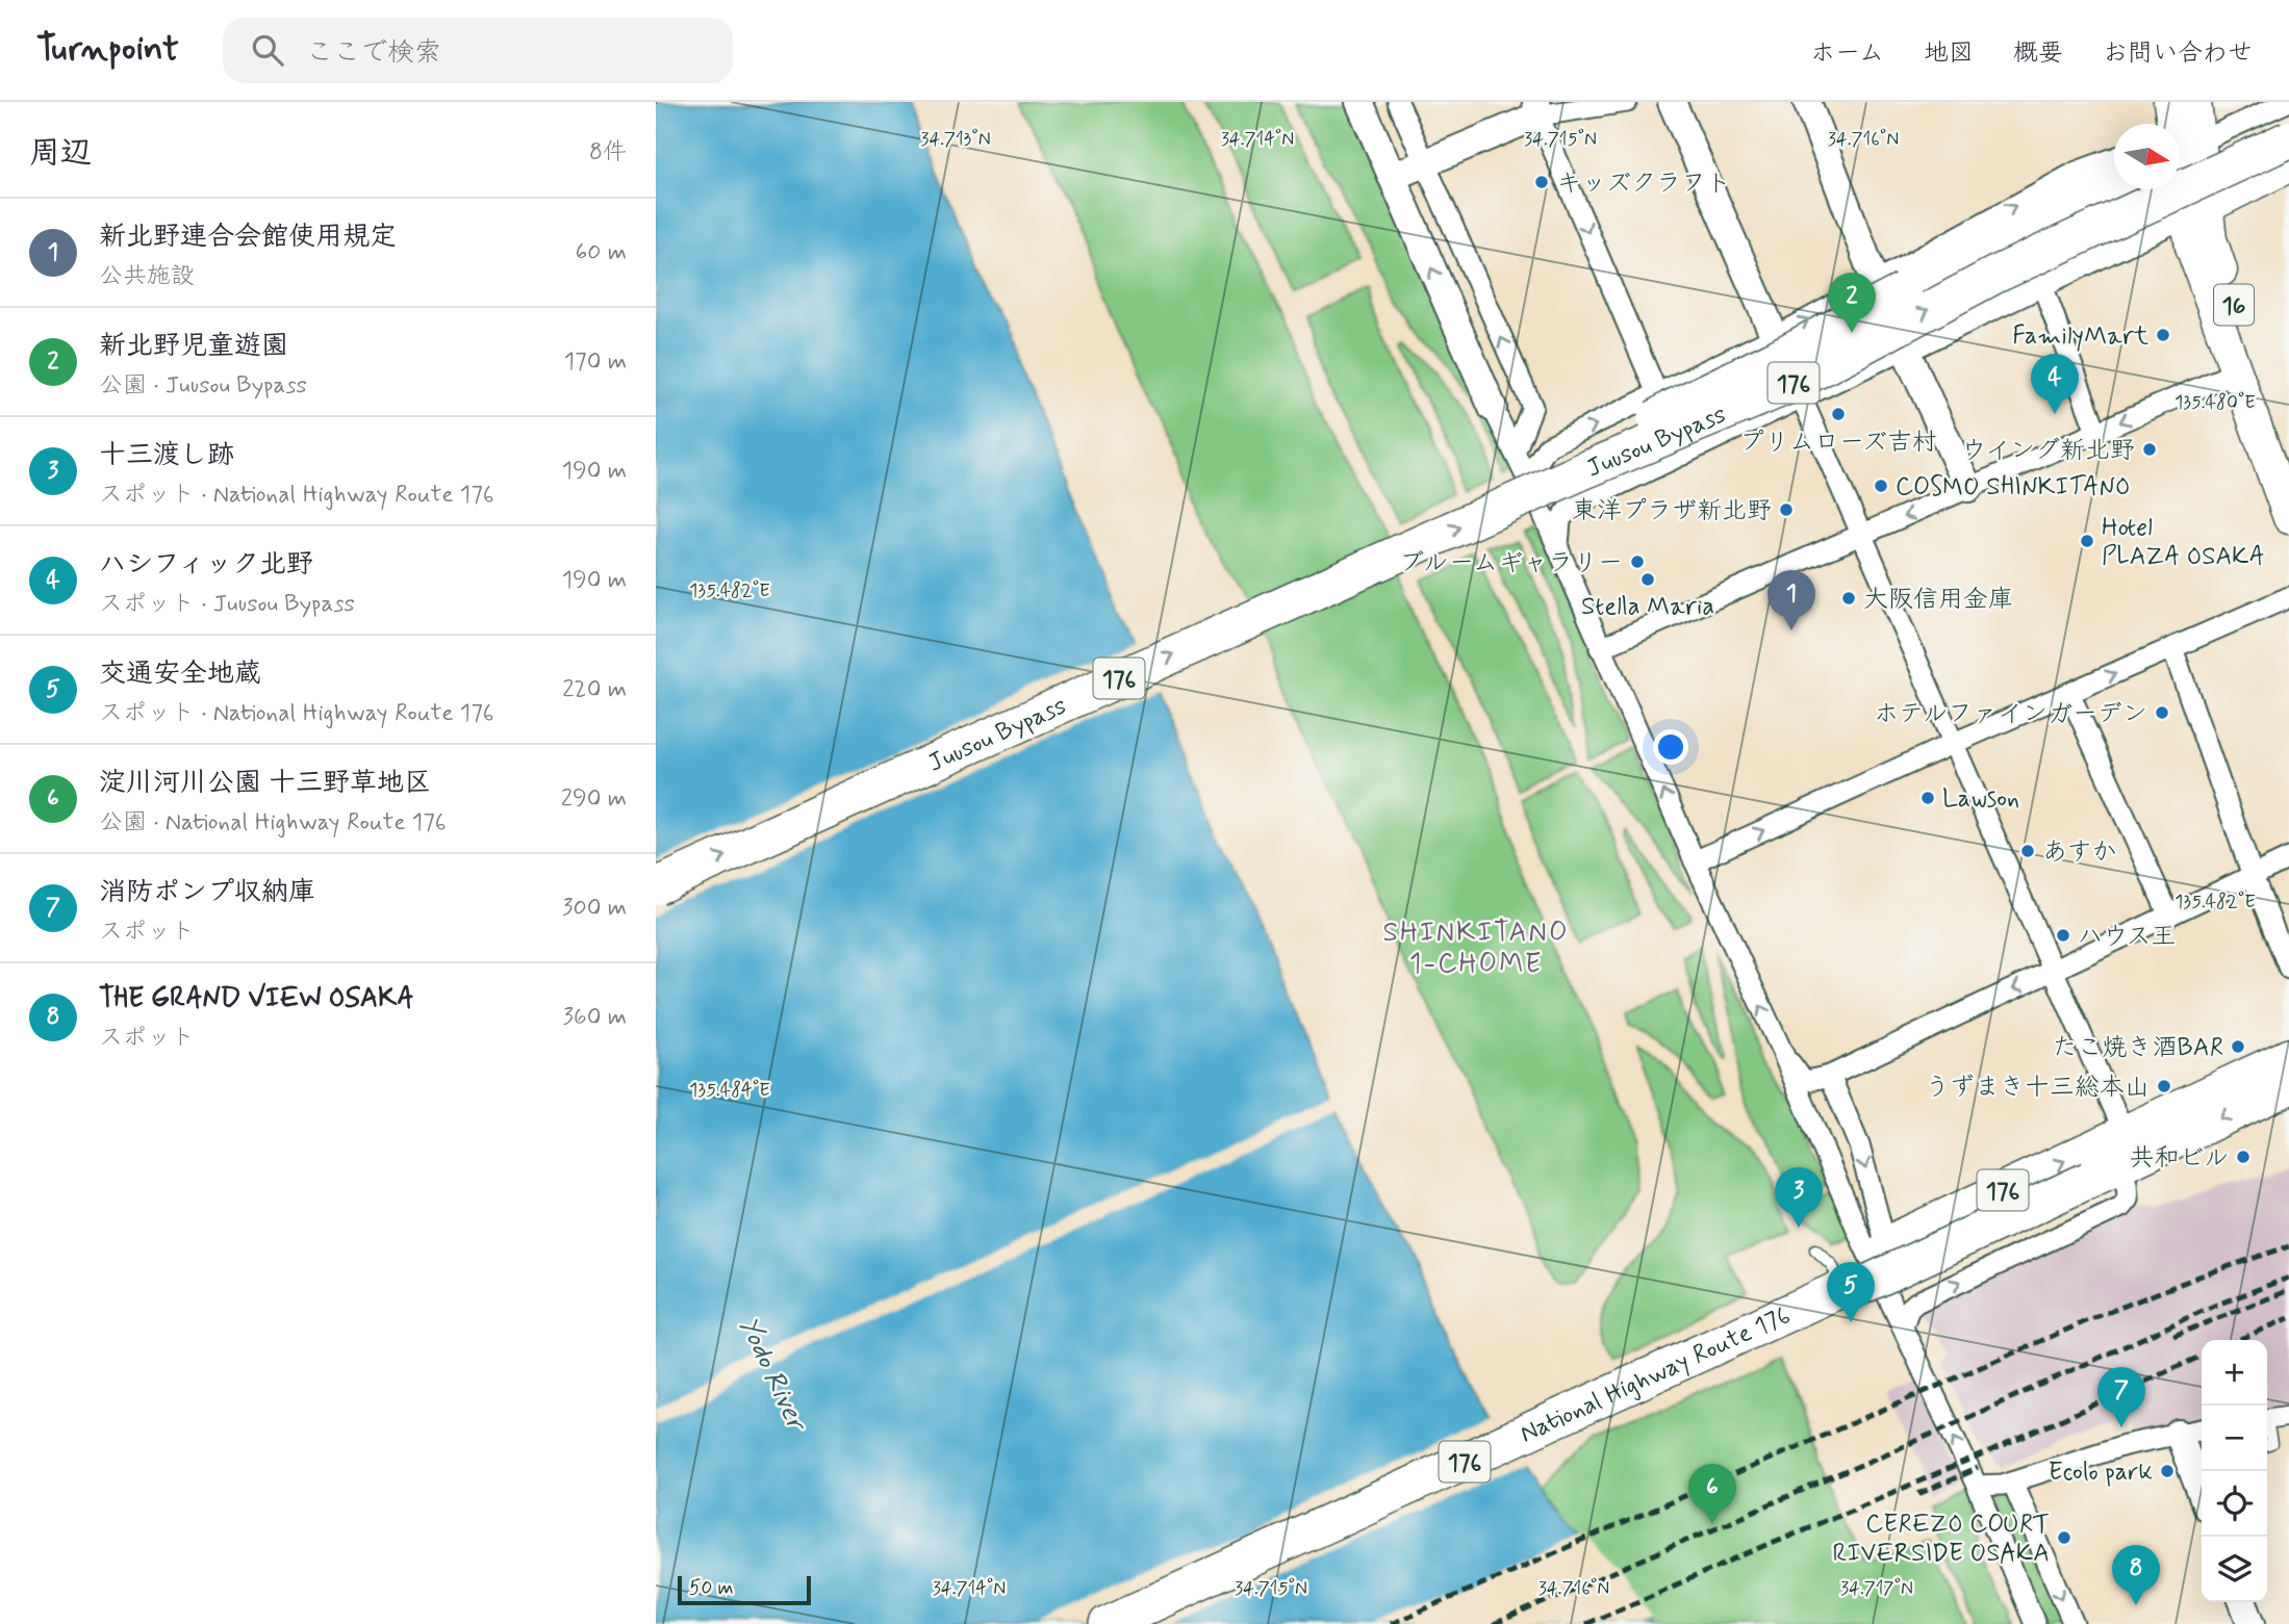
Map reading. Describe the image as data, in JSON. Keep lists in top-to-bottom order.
{
  "streets": {
    "highway": ["176", "Juusou Bypass", "National Highway Route 176"],
    "main road": ["16"]
  },
  "crossings": [
    ["176", "Juusou Bypass"]
  ],
  "districts": ["SHINKITANO 1-CHOME"],
  "water": ["Yodo River"],
  "places": [
    "キッズクラフト",
    "FamilyMart",
    "プリムローズ吉村",
    "ウイング新北野",
    "COSMO SHINKITANO",
    "東洋プラザ新北野",
    "Hotel PLAZA OSAKA",
    "ブルームギャラリー",
    "Stella Maria",
    "大阪信用金庫",
    "ホテルファインガーデン",
    "Lawson",
    "あすか",
    "ハウス王",
    "たこ焼き酒BAR",
    "うずまき十三総本山",
    "共和ビル",
    "Ecolo park",
    "CEREZO COURT RIVERSIDE OSAKA"
  ],
  "scale_bar": "50 m",
  "north": "right",
  "page": {
    "header": "Turnpoint",
    "search": "ここで検索",
    "nav": [
      "ホーム",
      "地図",
      "概要",
      "お問い合わせ"
    ],
    "heading": ["周辺", "8件"],
    "list": [
      {
        "mark": "1",
        "name": "新北野連合会館使用規定",
        "note": "公共施設",
        "value": "60 m"
      },
      {
        "mark": "2",
        "name": "新北野児童遊園",
        "note": "公園 · Juusou Bypass",
        "value": "170 m"
      },
      {
        "mark": "3",
        "name": "十三渡し跡",
        "note": "スポット · National Highway Route 176",
        "value": "190 m"
      },
      {
        "mark": "4",
        "name": "ハシフィック北野",
        "note": "スポット · Juusou Bypass",
        "value": "190 m"
      },
      {
        "mark": "5",
        "name": "交通安全地蔵",
        "note": "スポット · National Highway Route 176",
        "value": "220 m"
      },
      {
        "mark": "6",
        "name": "淀川河川公園 十三野草地区",
        "note": "公園 · National Highway Route 176",
        "value": "290 m"
      },
      {
        "mark": "7",
        "name": "消防ポンプ収納庫",
        "note": "スポット",
        "value": "300 m"
      },
      {
        "mark": "8",
        "name": "THE GRAND VIEW OSAKA",
        "note": "スポット",
        "value": "360 m"
      }
    ],
    "pins": [
      "2",
      "4",
      "1",
      "3",
      "5",
      "7",
      "6",
      "8"
    ],
    "map_buttons": ["+", "−"],
    "scale": "50 m"
  },
  "coordinates": [
    "34.713°N",
    "34.714°N",
    "34.715°N",
    "34.716°N",
    "135.480°E",
    "135.482°E",
    "135.484°E",
    "34.717°N"
  ]
}
